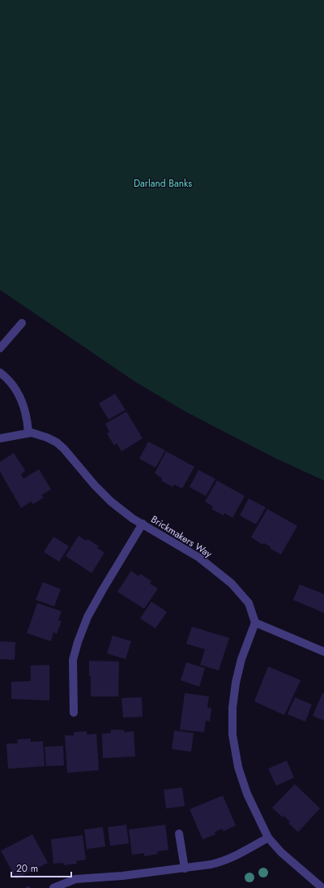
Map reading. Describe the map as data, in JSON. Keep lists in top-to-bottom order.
{
  "streets": {
    "lane": ["Brickmakers Way"]
  },
  "parks": ["Darland Banks"],
  "scale_bar": "20 m"
}
